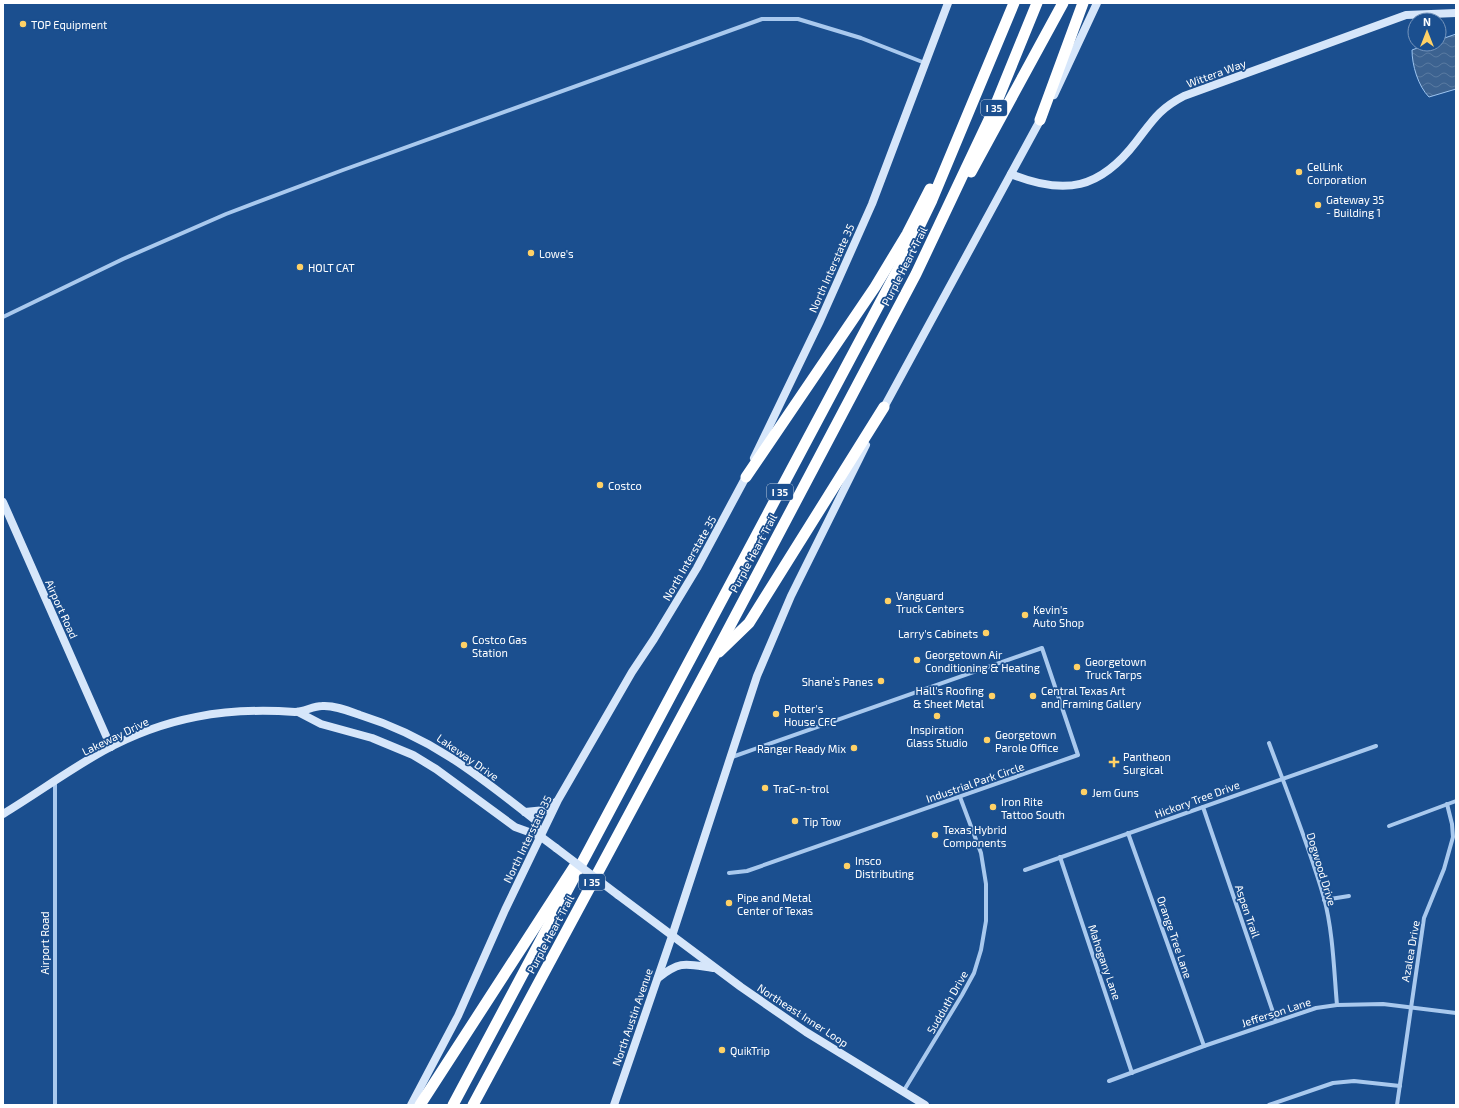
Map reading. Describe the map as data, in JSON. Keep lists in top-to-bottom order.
{
  "streets": {
    "highway": ["I 35", "Purple Heart Trail"],
    "main road": [
      "Wittera Way",
      "North Interstate 35",
      "Airport Road",
      "Lakeway Drive",
      "Northeast Inner Loop",
      "North Austin Avenue"
    ],
    "street": [
      "Industrial Park Circle",
      "Hickory Tree Drive",
      "Dogwood Drive",
      "Aspen Trail",
      "Orange Tree Lane",
      "Azalea Drive",
      "Mahogany Lane",
      "Sudduth Drive",
      "Jefferson Lane"
    ]
  },
  "crossings": [
    ["North Interstate 35", "Lakeway Drive"],
    ["Airport Road", "Lakeway Drive"],
    ["Lakeway Drive", "Northeast Inner Loop"],
    ["Lakeway Drive", "North Austin Avenue"],
    ["Industrial Park Circle", "Sudduth Drive"],
    ["Hickory Tree Drive", "Dogwood Drive"],
    ["Hickory Tree Drive", "Aspen Trail"],
    ["Hickory Tree Drive", "Orange Tree Lane"],
    ["Hickory Tree Drive", "Mahogany Lane"],
    ["Dogwood Drive", "Jefferson Lane"],
    ["Aspen Trail", "Jefferson Lane"],
    ["Orange Tree Lane", "Jefferson Lane"],
    ["Azalea Drive", "Jefferson Lane"],
    ["Mahogany Lane", "Jefferson Lane"],
    ["Sudduth Drive", "Northeast Inner Loop"],
    ["Northeast Inner Loop", "North Austin Avenue"]
  ],
  "places": {
    "other": [
      "TOP Equipment",
      "CelLink Corporation",
      "Gateway 35 - Building 1",
      "Lowe's",
      "HOLT CAT",
      "Costco",
      "Vanguard Truck Centers",
      "Kevin's Auto Shop",
      "Larry's Cabinets",
      "Costco Gas Station",
      "Georgetown Air Conditioning & Heating",
      "Georgetown Truck Tarps",
      "Shane’s Panes",
      "Hall's Roofing & Sheet Metal",
      "Central Texas Art and Framing Gallery",
      "Potter's House CFC",
      "Inspiration Glass Studio",
      "Georgetown Parole Office",
      "Ranger Ready Mix",
      "TraC-n-trol",
      "Jem Guns",
      "Iron Rite Tattoo South",
      "Tip Tow",
      "Texas Hybrid Components",
      "Insco Distributing",
      "Pipe and Metal Center of Texas",
      "QuikTrip"
    ],
    "health": ["Pantheon Surgical"]
  },
  "north": "top"
}
